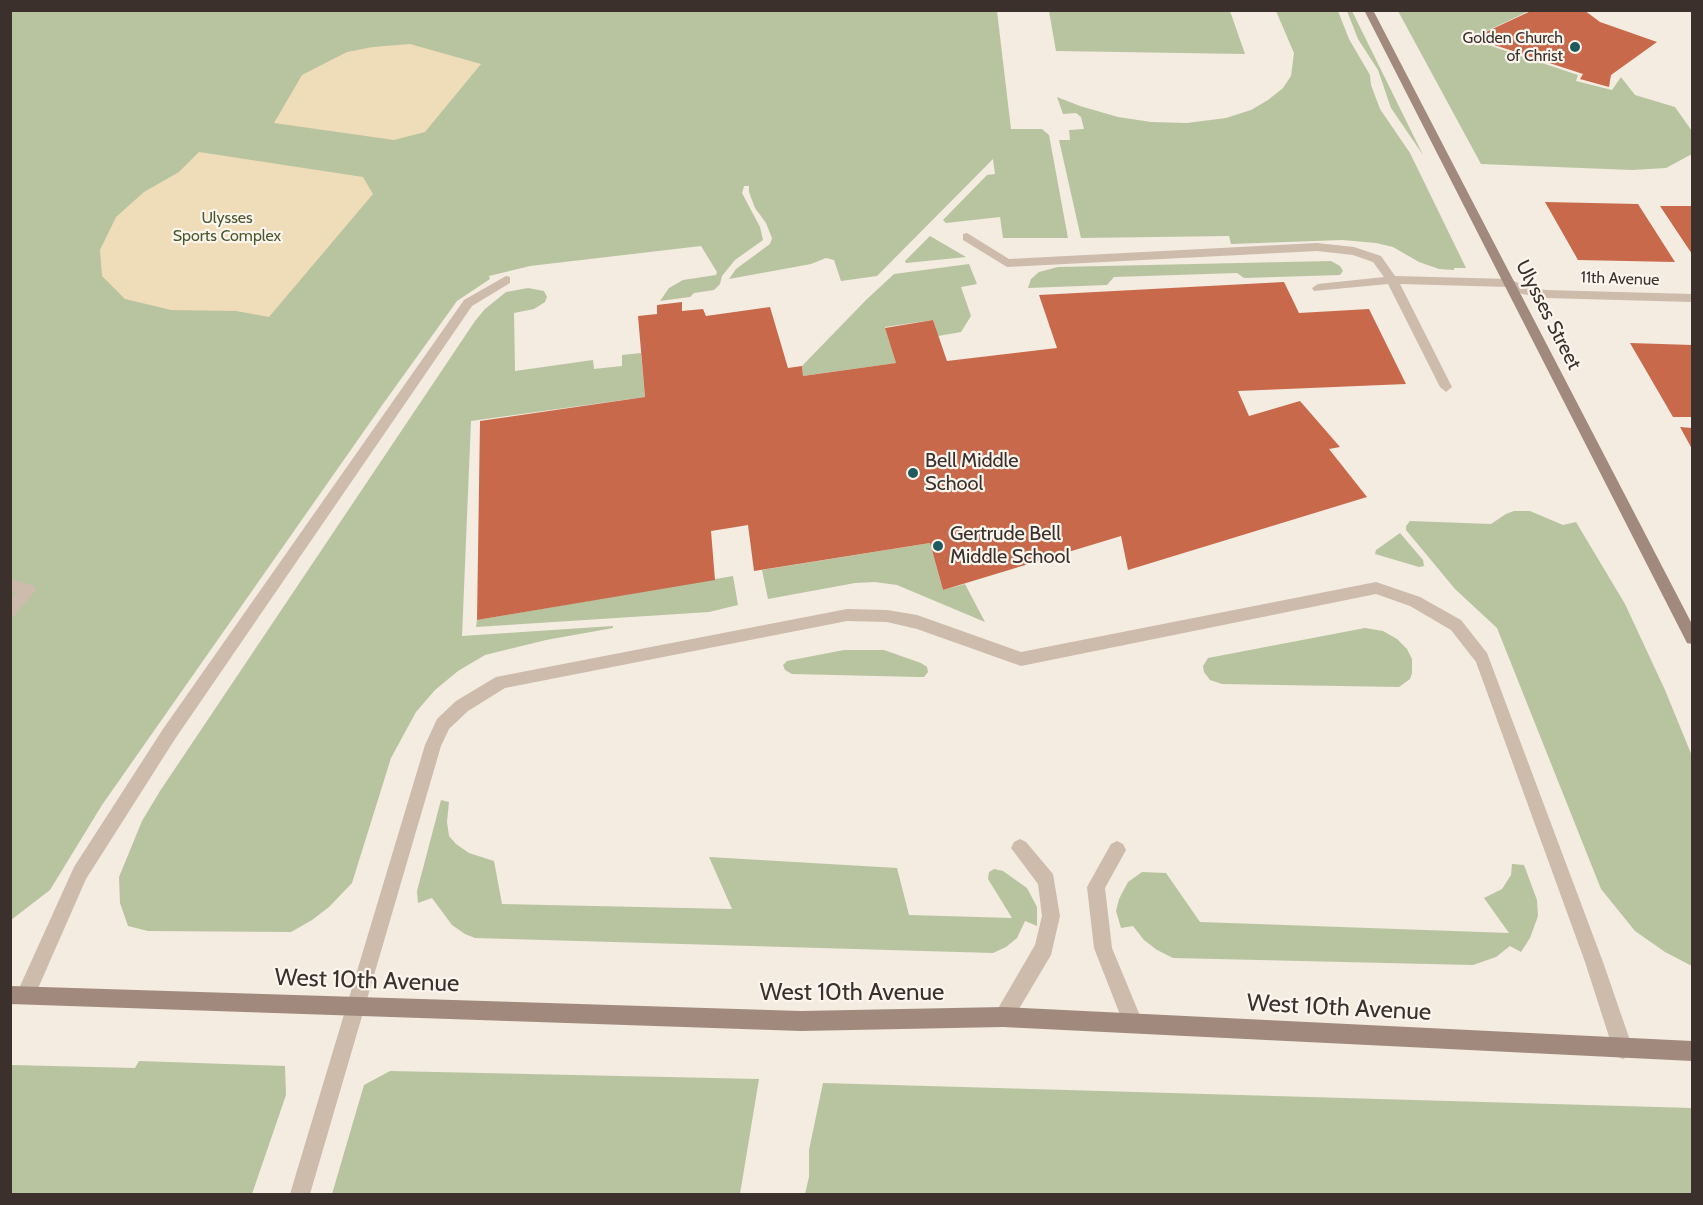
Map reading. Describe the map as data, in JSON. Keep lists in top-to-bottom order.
{
  "streets": {
    "street": ["11th Avenue", "Ulysses Street", "West 10th Avenue"]
  },
  "crossings": [
    ["11th Avenue", "Ulysses Street"]
  ],
  "parks": ["Ulysses Sports Complex"],
  "places": ["Golden Church of Christ", "Bell Middle School", "Gertrude Bell Middle School"]
}
